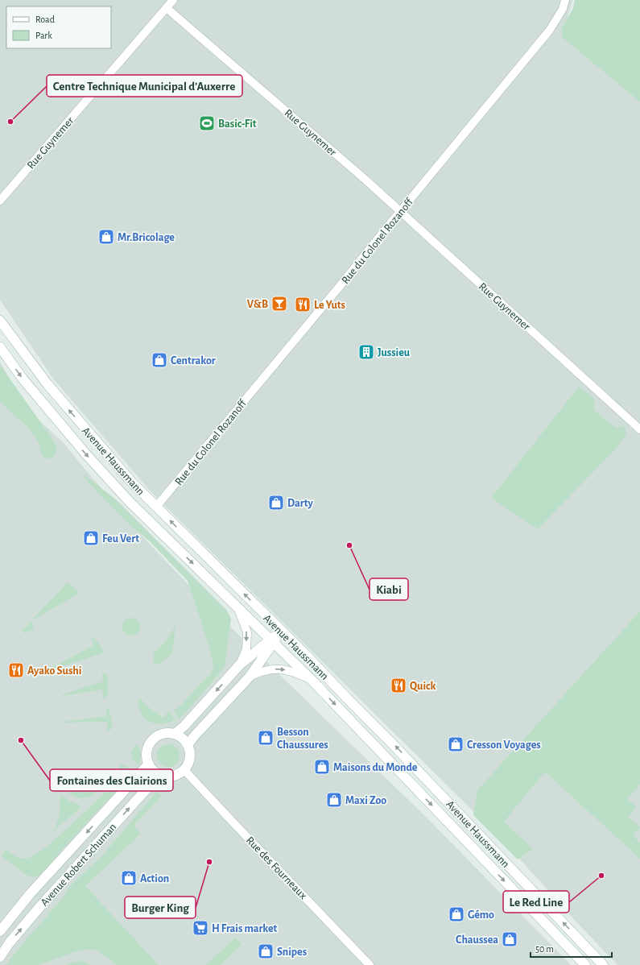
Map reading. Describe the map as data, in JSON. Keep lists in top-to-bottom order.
{
  "streets": {
    "street": [
      "Rue Guynemer",
      "Rue du Colonel Rozanoff",
      "Avenue Haussmann",
      "Avenue Robert Schuman",
      "Rue des Fourneaux"
    ]
  },
  "crossings": [
    ["Rue Guynemer", "Rue du Colonel Rozanoff"],
    ["Rue du Colonel Rozanoff", "Avenue Haussmann"],
    ["Avenue Robert Schuman", "Rue des Fourneaux"]
  ],
  "places": {
    "other": [
      "Centre Technique Municipal d’Auxerre",
      "Kiabi",
      "Fontaines des Clairions",
      "Burger King",
      "Le Red Line"
    ],
    "sports": ["Basic-Fit"],
    "shop": [
      "Mr.Bricolage",
      "Centrakor",
      "Darty",
      "Feu Vert",
      "Besson Chaussures",
      "Cresson Voyages",
      "Maisons du Monde",
      "Maxi Zoo",
      "Action",
      "Gémo",
      "Chaussea",
      "Snipes"
    ],
    "bar": ["V&B"],
    "restaurant": ["Le Yuts", "Ayako Sushi", "Quick"],
    "building": ["Jussieu"],
    "supermarket": ["H Frais market"]
  },
  "legend": ["Road", "Park"],
  "scale_bar": "50 m"
}
